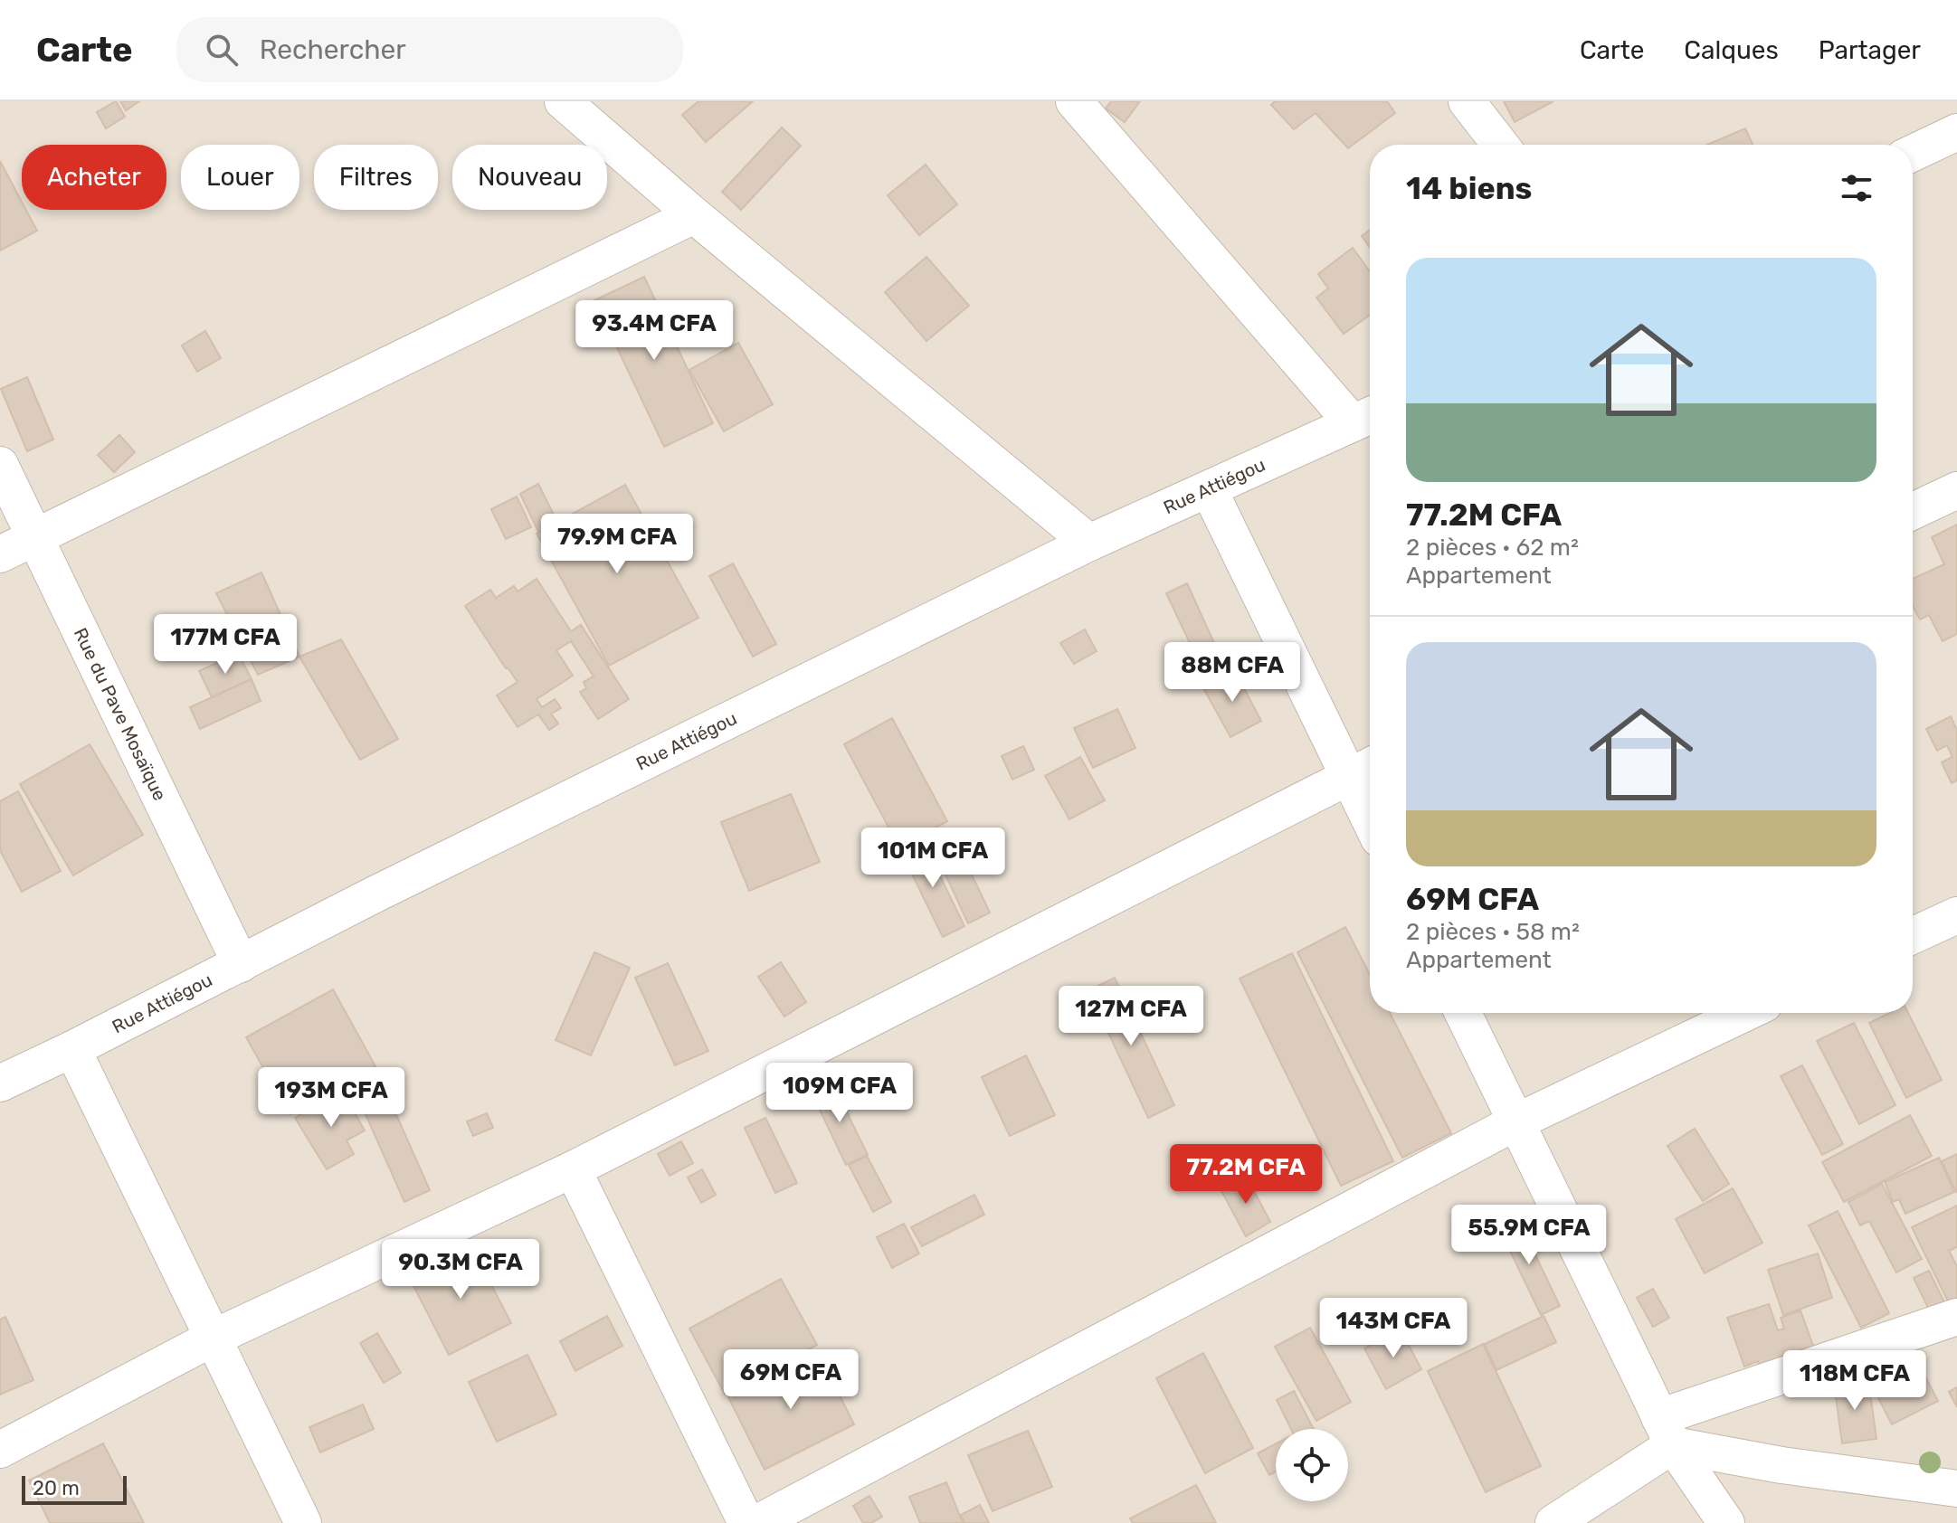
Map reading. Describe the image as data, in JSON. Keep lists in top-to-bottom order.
{
  "streets": {
    "street": ["Rue Attiégou", "Rue du Pave Mosaïque"]
  },
  "crossings": [
    ["Rue Attiégou", "Rue du Pave Mosaïque"]
  ],
  "scale_bar": "20 m",
  "page": {
    "header": "Carte",
    "search": "Rechercher",
    "nav": ["Carte", "Calques", "Partager"],
    "chip": [
      "Acheter",
      "Louer",
      "Filtres",
      "Nouveau"
    ],
    "heading": "14 biens",
    "list": [
      {
        "name": "77.2M CFA",
        "note": "2 pièces · 62 m² · Appartement"
      },
      {
        "name": "69M CFA",
        "note": "2 pièces · 58 m² · Appartement"
      }
    ],
    "price": [
      "93.4M CFA",
      "79.9M CFA",
      "177M CFA",
      "88M CFA",
      "101M CFA",
      "127M CFA",
      "109M CFA",
      "193M CFA",
      "77.2M CFA",
      "55.9M CFA",
      "90.3M CFA",
      "143M CFA",
      "69M CFA",
      "118M CFA"
    ],
    "scale": "20 m"
  }
}
